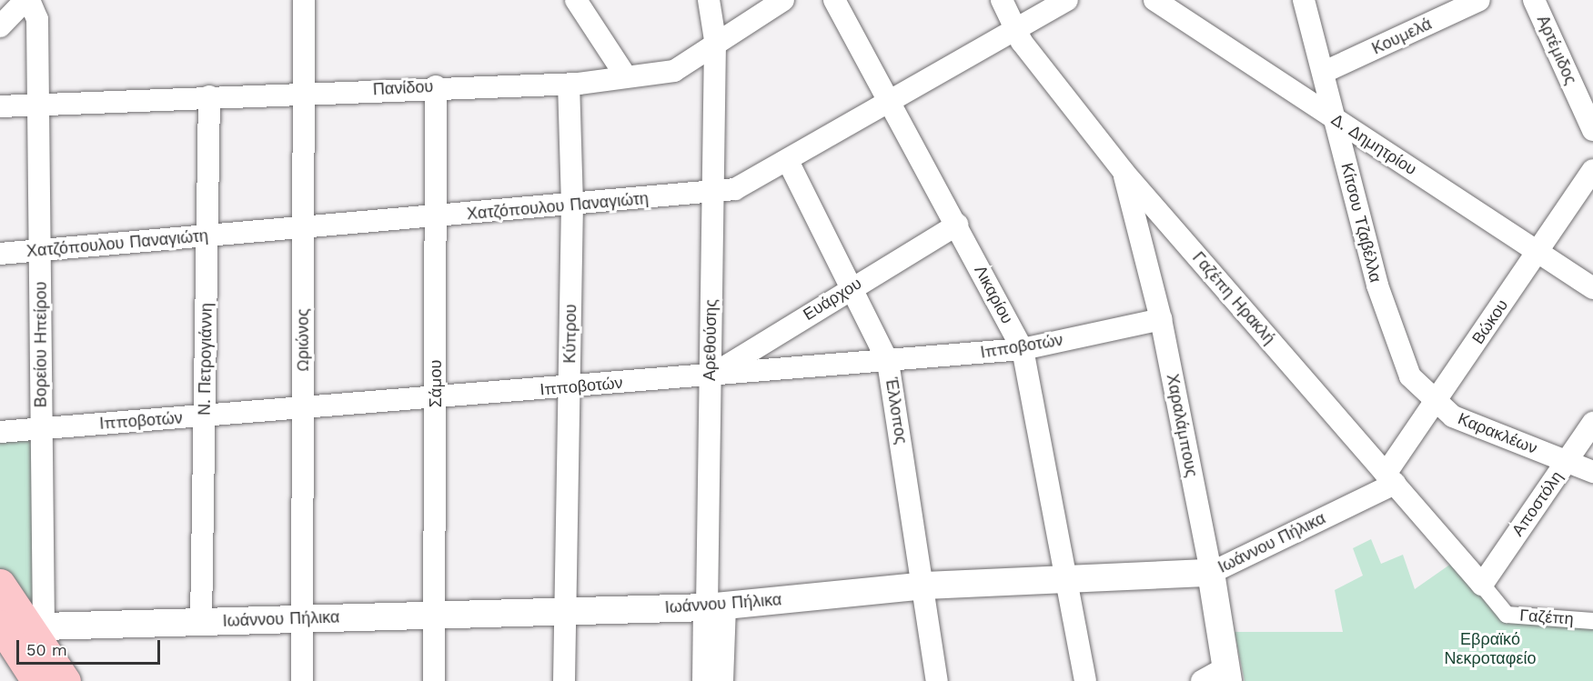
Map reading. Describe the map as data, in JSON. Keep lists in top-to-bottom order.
{
  "streets": {
    "street": [
      "Κουμελά",
      "Αρτέμιδος",
      "Πανίδου",
      "Δ. Δημητρίου",
      "Χατζόπουλου Παναγιώτη",
      "Κίτσου Τζαβέλλα",
      "Λικαρίου",
      "Γαζέπη Ηρακλή",
      "Ευάρχου",
      "Βώκου",
      "Κύπρου",
      "Ωριώνος",
      "Αρεθούσης",
      "Βορείου Ηπείρου",
      "Ιπποβοτών",
      "Ν. Πετρογιάννη",
      "Σάμου",
      "Έλλοπος",
      "Χαραλάμπους",
      "Καρακλέων",
      "Αποστόλη",
      "Ιωάννου Πήλικα",
      "Γαζέπη"
    ]
  },
  "crossings": [
    ["Κουμελά", "Κίτσου Τζαβέλλα"],
    ["Πανίδου", "Κύπρου"],
    ["Πανίδου", "Ωριώνος"],
    ["Πανίδου", "Αρεθούσης"],
    ["Πανίδου", "Βορείου Ηπείρου"],
    ["Πανίδου", "Ν. Πετρογιάννη"],
    ["Πανίδου", "Σάμου"],
    ["Δ. Δημητρίου", "Κίτσου Τζαβέλλα"],
    ["Δ. Δημητρίου", "Βώκου"],
    ["Χατζόπουλου Παναγιώτη", "Λικαρίου"],
    ["Χατζόπουλου Παναγιώτη", "Γαζέπη Ηρακλή"],
    ["Χατζόπουλου Παναγιώτη", "Κύπρου"],
    ["Χατζόπουλου Παναγιώτη", "Ωριώνος"],
    ["Χατζόπουλου Παναγιώτη", "Αρεθούσης"],
    ["Χατζόπουλου Παναγιώτη", "Βορείου Ηπείρου"],
    ["Χατζόπουλου Παναγιώτη", "Ν. Πετρογιάννη"],
    ["Χατζόπουλου Παναγιώτη", "Σάμου"],
    ["Χατζόπουλου Παναγιώτη", "Έλλοπος"],
    ["Κίτσου Τζαβέλλα", "Βώκου"],
    ["Κίτσου Τζαβέλλα", "Καρακλέων"],
    ["Λικαρίου", "Ευάρχου"],
    ["Λικαρίου", "Ιπποβοτών"],
    ["Λικαρίου", "Ιωάννου Πήλικα"],
    ["Γαζέπη Ηρακλή", "Βώκου"],
    ["Γαζέπη Ηρακλή", "Χαραλάμπους"],
    ["Γαζέπη Ηρακλή", "Αποστόλη"],
    ["Γαζέπη Ηρακλή", "Ιωάννου Πήλικα"],
    ["Γαζέπη Ηρακλή", "Γαζέπη"],
    ["Ευάρχου", "Αρεθούσης"],
    ["Ευάρχου", "Ιπποβοτών"],
    ["Ευάρχου", "Έλλοπος"],
    ["Βώκου", "Καρακλέων"],
    ["Βώκου", "Ιωάννου Πήλικα"],
    ["Κύπρου", "Ιπποβοτών"],
    ["Κύπρου", "Ιωάννου Πήλικα"],
    ["Ωριώνος", "Ιπποβοτών"],
    ["Ωριώνος", "Ιωάννου Πήλικα"],
    ["Αρεθούσης", "Ιπποβοτών"],
    ["Αρεθούσης", "Ιωάννου Πήλικα"],
    ["Βορείου Ηπείρου", "Ιπποβοτών"],
    ["Βορείου Ηπείρου", "Ιωάννου Πήλικα"],
    ["Ιπποβοτών", "Ν. Πετρογιάννη"],
    ["Ιπποβοτών", "Σάμου"],
    ["Ιπποβοτών", "Έλλοπος"],
    ["Ιπποβοτών", "Χαραλάμπους"],
    ["Ν. Πετρογιάννη", "Ιωάννου Πήλικα"],
    ["Σάμου", "Ιωάννου Πήλικα"],
    ["Έλλοπος", "Ιωάννου Πήλικα"],
    ["Χαραλάμπους", "Ιωάννου Πήλικα"],
    ["Καρακλέων", "Αποστόλη"],
    ["Αποστόλη", "Γαζέπη"]
  ],
  "parks": ["Εβραϊκό Νεκροταφείο"],
  "scale_bar": "50 m"
}
